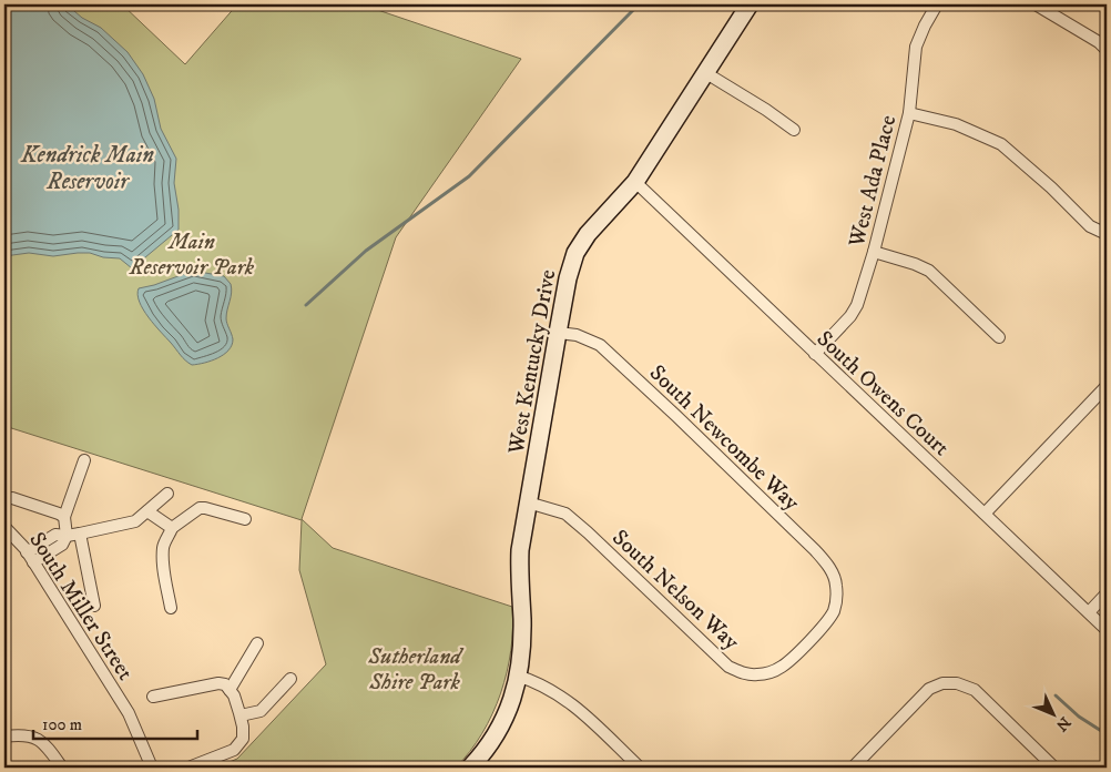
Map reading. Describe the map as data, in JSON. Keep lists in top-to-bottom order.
{
  "streets": {
    "street": [
      "West Ada Place",
      "West Kentucky Drive",
      "South Owens Court",
      "South Newcombe Way",
      "South Nelson Way",
      "South Miller Street"
    ]
  },
  "crossings": [
    ["West Ada Place", "South Owens Court"],
    ["West Kentucky Drive", "South Owens Court"],
    ["West Kentucky Drive", "South Newcombe Way"],
    ["West Kentucky Drive", "South Nelson Way"],
    ["South Newcombe Way", "South Nelson Way"]
  ],
  "water": ["Kendrick Main Reservoir"],
  "parks": ["Main Reservoir Park", "Sutherland Shire Park"],
  "scale_bar": "100 m",
  "north": "bottom right"
}
